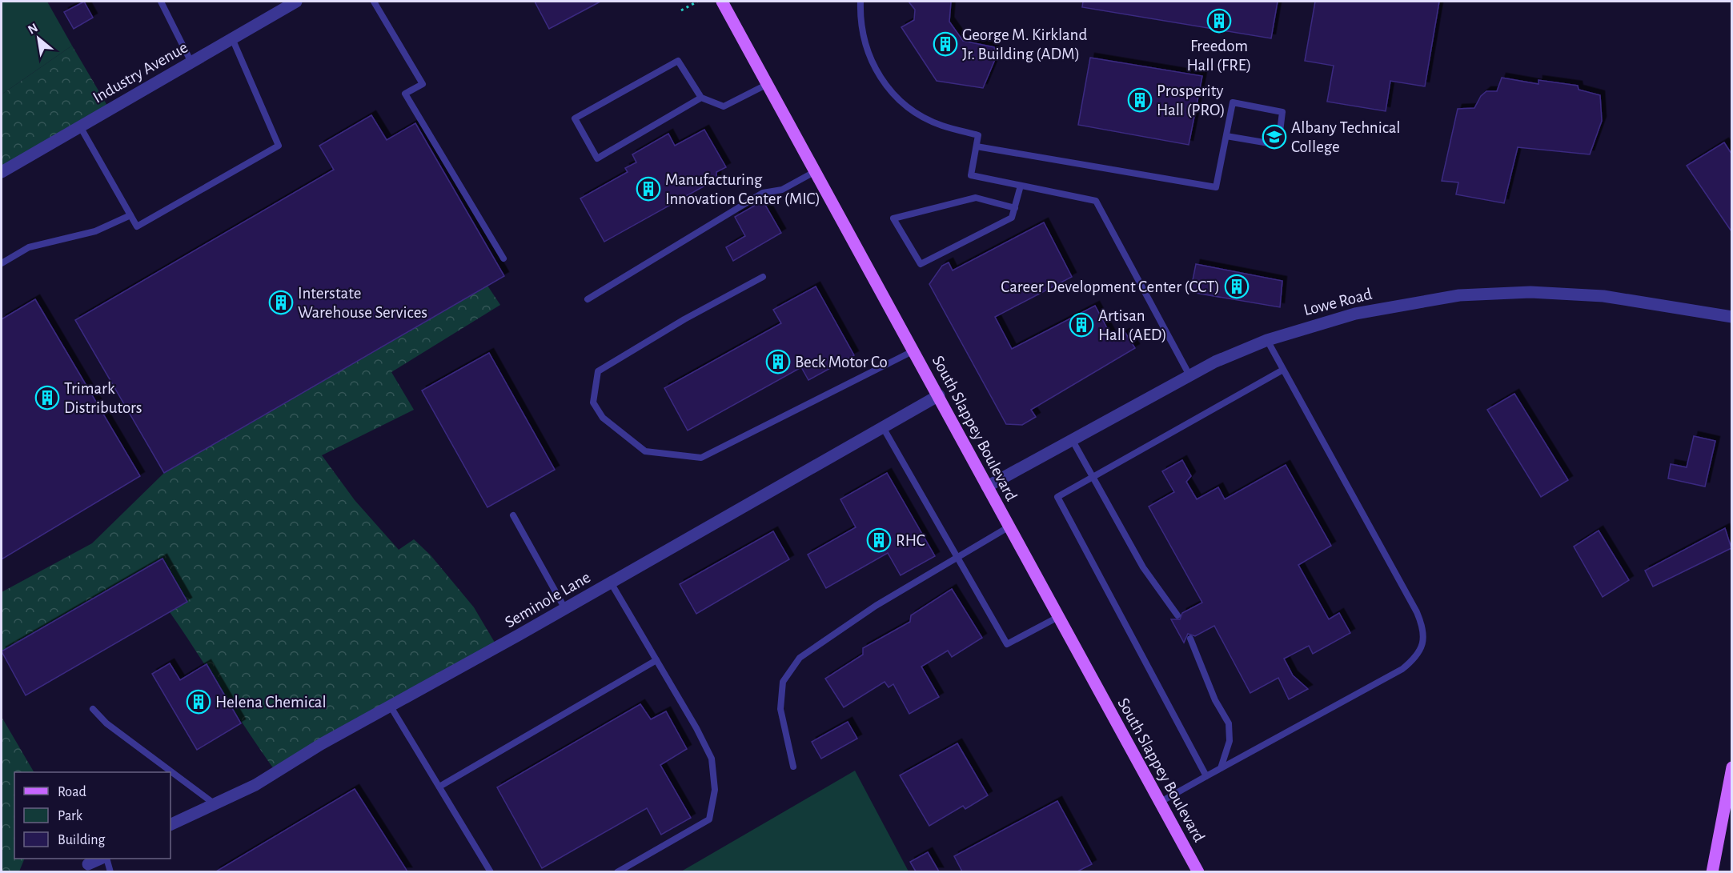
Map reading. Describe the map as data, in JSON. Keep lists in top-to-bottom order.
{
  "streets": {
    "main road": ["South Slappey Boulevard"],
    "street": ["Industry Avenue", "Lowe Road", "Seminole Lane"]
  },
  "crossings": [
    ["Lowe Road", "South Slappey Boulevard"],
    ["South Slappey Boulevard", "Seminole Lane"]
  ],
  "places": {
    "building": [
      "Freedom Hall (FRE)",
      "George M. Kirkland Jr. Building (ADM)",
      "Prosperity Hall (PRO)",
      "Manufacturing Innovation Center (MIC)",
      "Career Development Center (CCT)",
      "Interstate Warehouse Services",
      "Artisan Hall (AED)",
      "Beck Motor Co",
      "Trimark Distributors",
      "RHC",
      "Helena Chemical"
    ],
    "school or university": ["Albany Technical College"]
  },
  "legend": ["Road", "Park", "Building"],
  "north": "top left"
}
